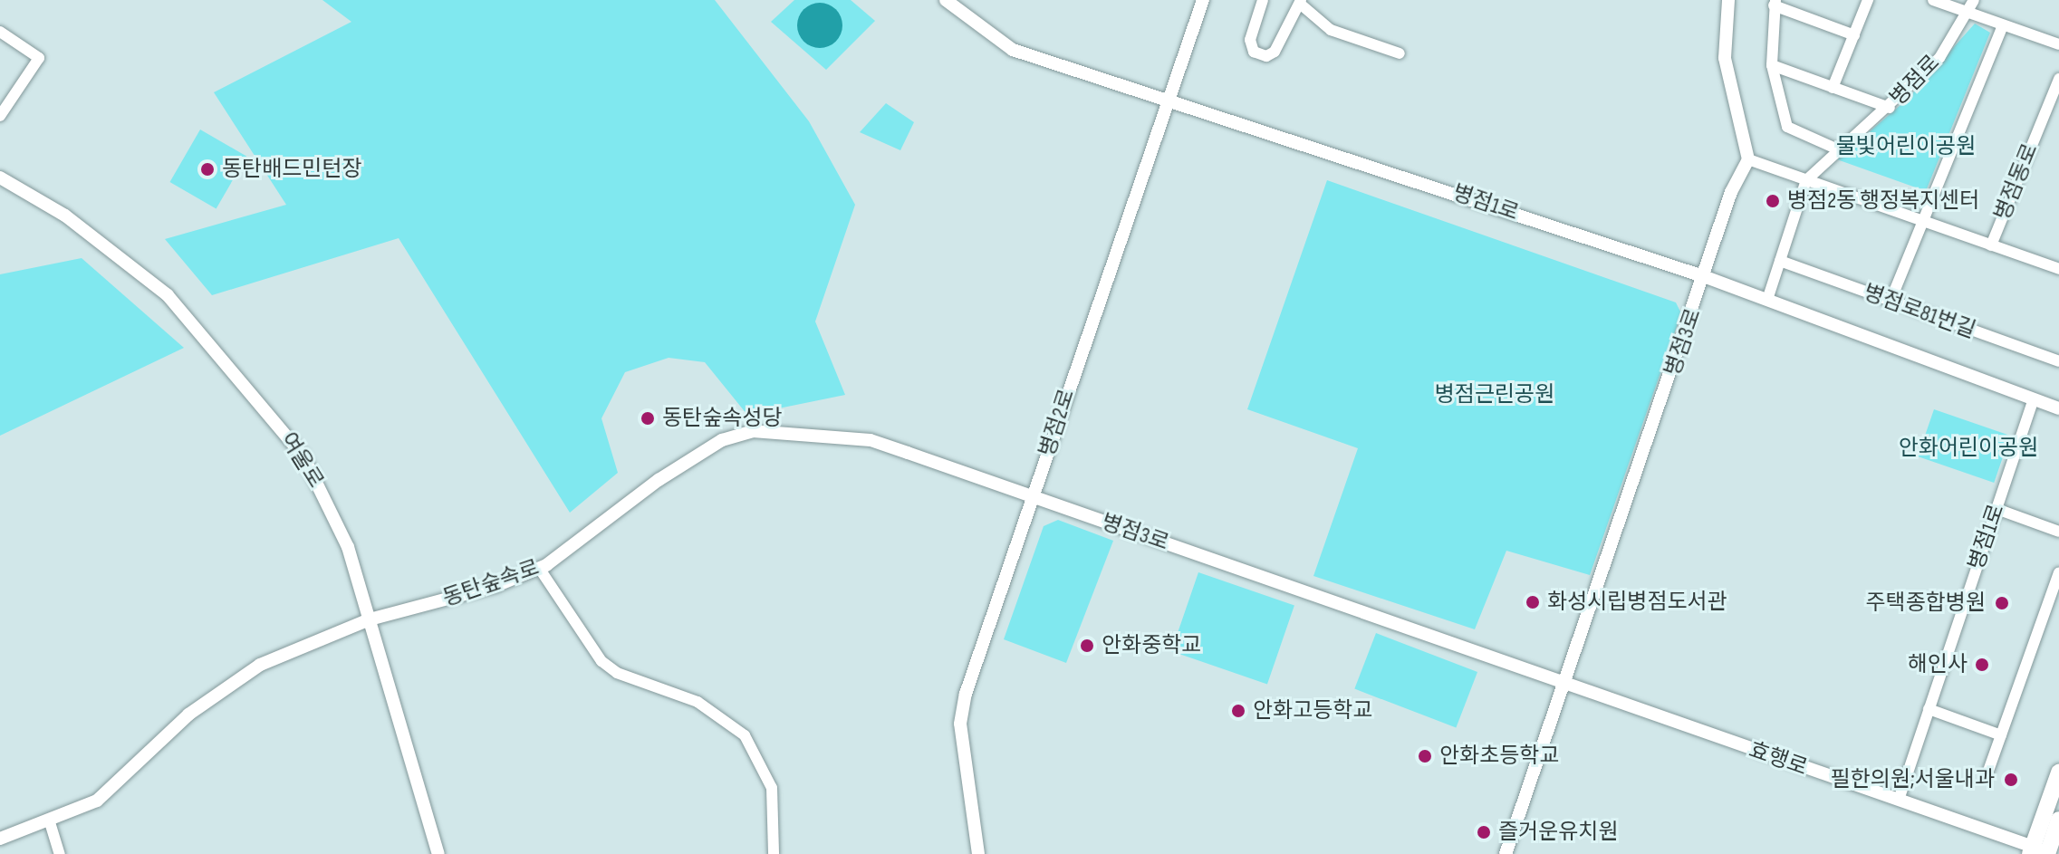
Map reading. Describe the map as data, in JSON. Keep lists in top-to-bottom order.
{
  "streets": {
    "street": [
      "병점로",
      "병점동로",
      "병점1로",
      "병점로81번길",
      "병점3로",
      "병점2로",
      "여울로",
      "동탄숲속로",
      "효행로"
    ]
  },
  "crossings": [
    ["병점1로", "병점3로"],
    ["병점1로", "병점2로"],
    ["병점1로", "효행로"],
    ["병점3로", "병점2로"],
    ["병점3로", "동탄숲속로"],
    ["병점3로", "효행로"],
    ["병점2로", "동탄숲속로"],
    ["여울로", "동탄숲속로"]
  ],
  "parks": ["물빛어린이공원", "병점근린공원", "안화어린이공원"],
  "places": [
    "동탄배드민턴장",
    "병점2동 행정복지센터",
    "동탄숲속성당",
    "화성시립병점도서관",
    "주택종합병원",
    "안화중학교",
    "해인사",
    "안화고등학교",
    "안화초등학교",
    "필한의원;서울내과",
    "즐거운유치원"
  ]
}
